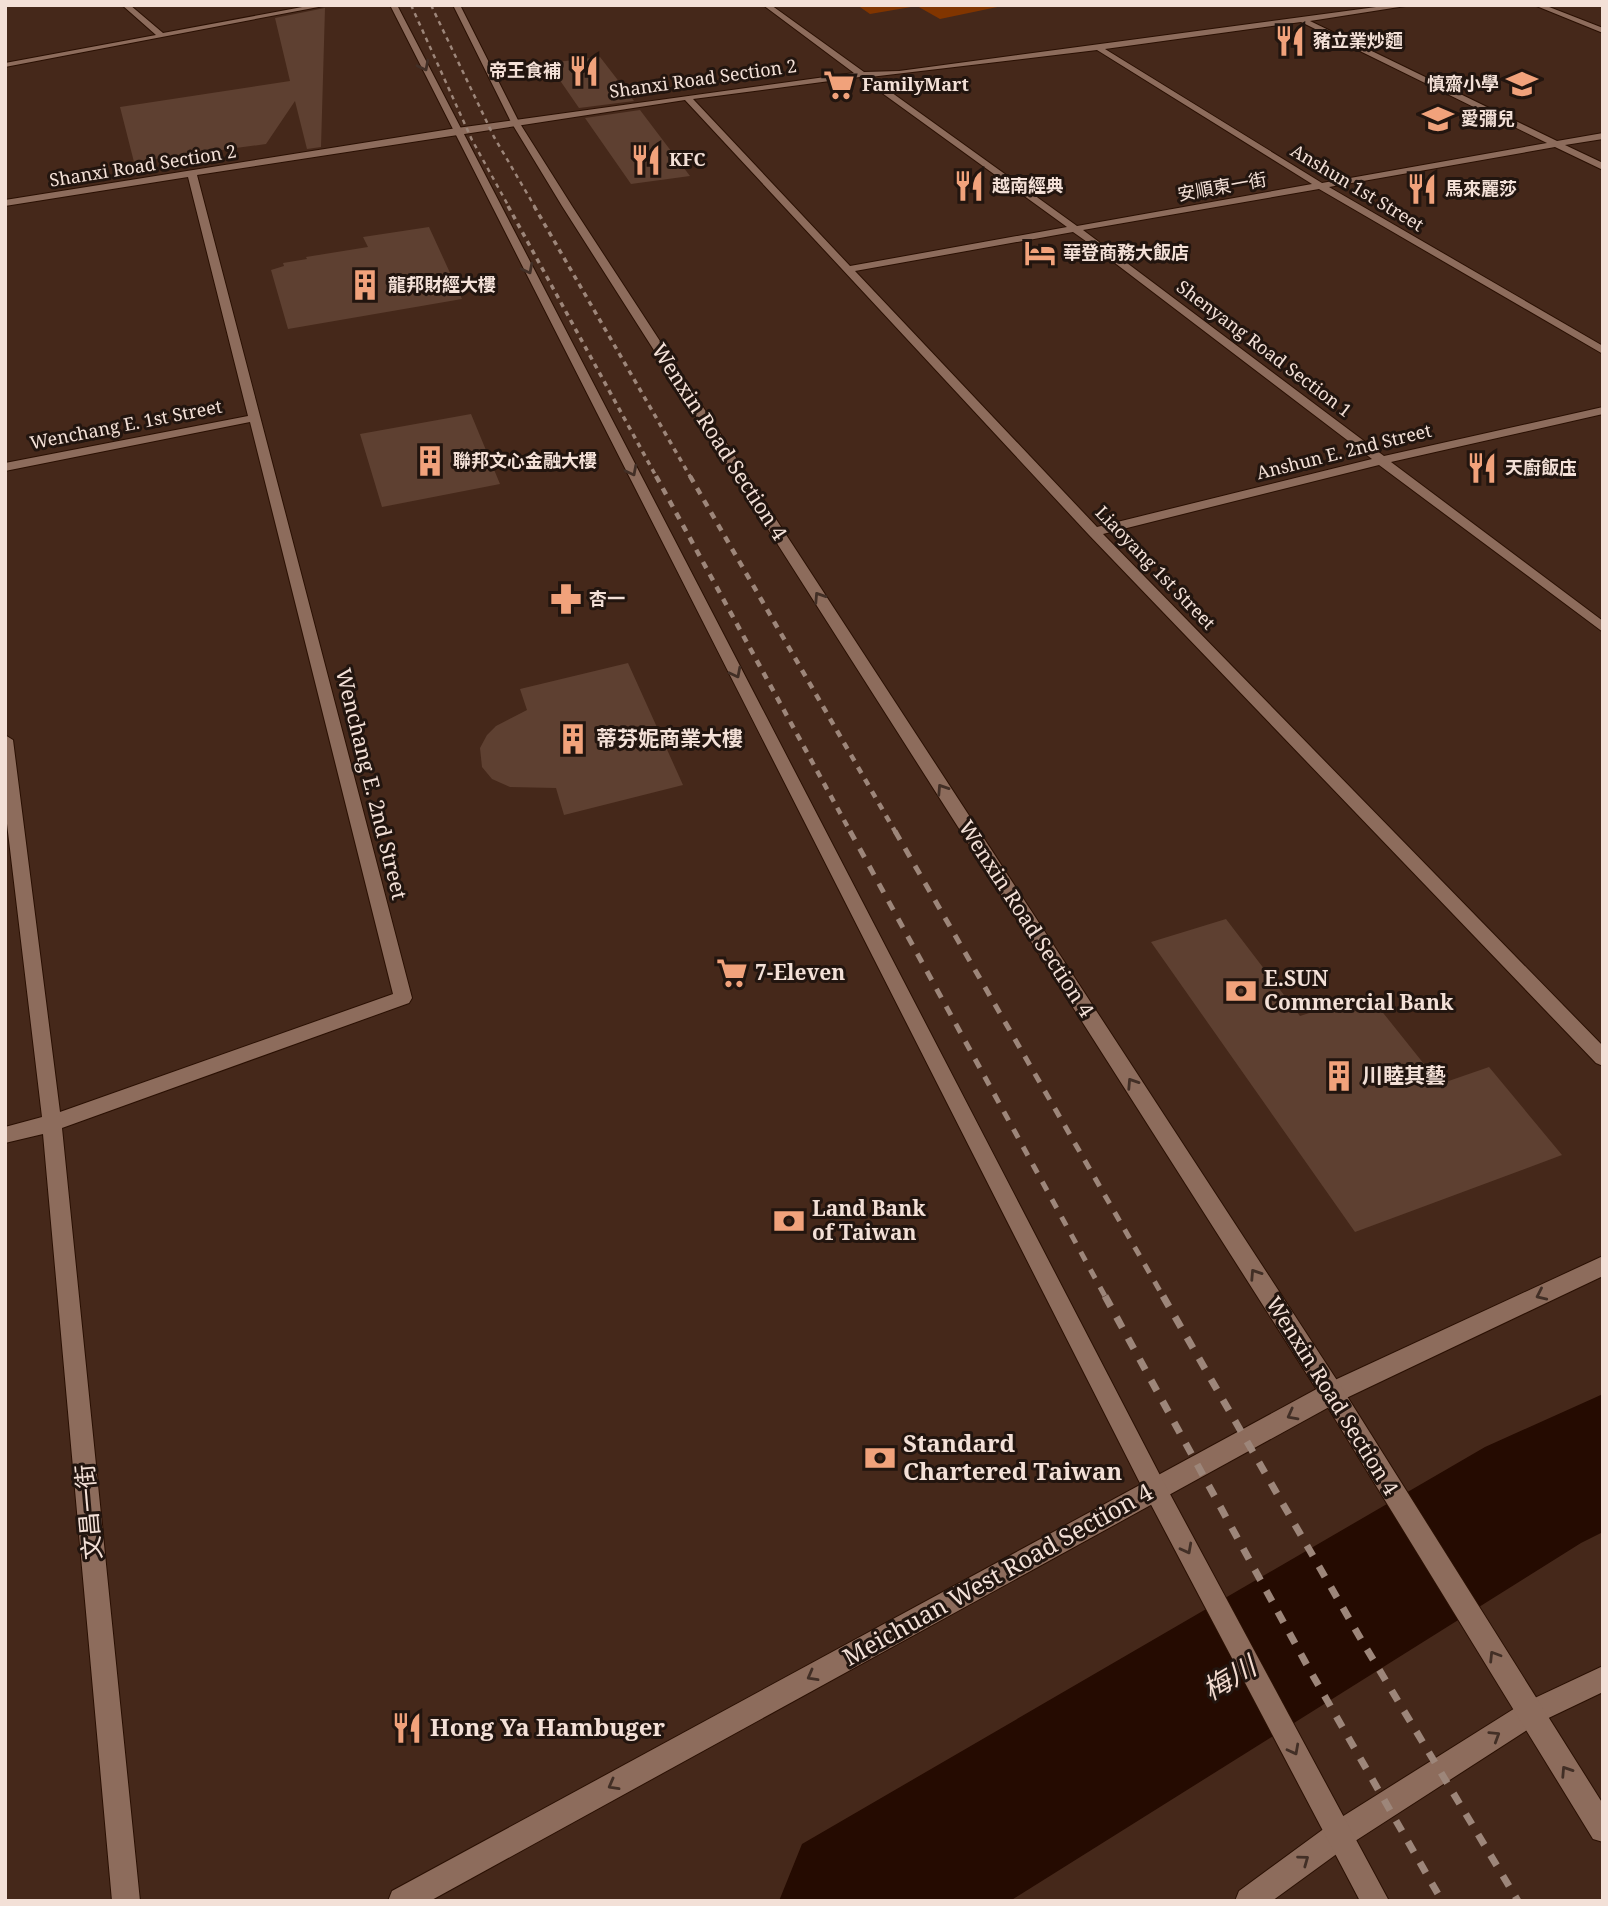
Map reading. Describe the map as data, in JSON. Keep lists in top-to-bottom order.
{
  "streets": {
    "street": [
      "Shanxi Road Section 2",
      "安順東一街",
      "Anshun 1st Street",
      "Shenyang Road Section 1",
      "Wenchang E. 1st Street",
      "Wenxin Road Section 4",
      "Anshun E. 2nd Street",
      "Liaoyang 1st Street",
      "Wenchang E. 2nd Street",
      "文昌一街",
      "Meichuan West Road Section 4"
    ]
  },
  "crossings": [
    ["Shanxi Road Section 2", "Anshun 1st Street"],
    ["Shanxi Road Section 2", "Shenyang Road Section 1"],
    ["Shanxi Road Section 2", "Wenxin Road Section 4"],
    ["Shanxi Road Section 2", "Liaoyang 1st Street"],
    ["Shanxi Road Section 2", "Wenchang E. 2nd Street"],
    ["安順東一街", "Anshun 1st Street"],
    ["安順東一街", "Shenyang Road Section 1"],
    ["安順東一街", "Liaoyang 1st Street"],
    ["Shenyang Road Section 1", "Anshun E. 2nd Street"],
    ["Wenchang E. 1st Street", "Wenchang E. 2nd Street"],
    ["Wenxin Road Section 4", "Meichuan West Road Section 4"],
    ["Anshun E. 2nd Street", "Liaoyang 1st Street"],
    ["Wenchang E. 2nd Street", "文昌一街"]
  ],
  "one_way": ["Meichuan West Road Section 4"],
  "water": ["梅川"],
  "places": {
    "restaurant": [
      "豬立業炒麵",
      "帝王食補",
      "KFC",
      "越南經典",
      "馬來麗莎",
      "天廚飯庒",
      "Hong Ya Hambuger"
    ],
    "school or university": ["慎齋小學", "愛彌兒"],
    "supermarket": ["FamilyMart", "7-Eleven"],
    "hotel": ["華登商務大飯店"],
    "building": [
      "龍邦財經大樓",
      "聯邦文心金融大樓",
      "蒂芬妮商業大樓",
      "川睦其藝"
    ],
    "pharmacy": ["杏一"],
    "bank": ["E.SUN Commercial Bank", "Land Bank of Taiwan", "Standard Chartered Taiwan"]
  }
}
